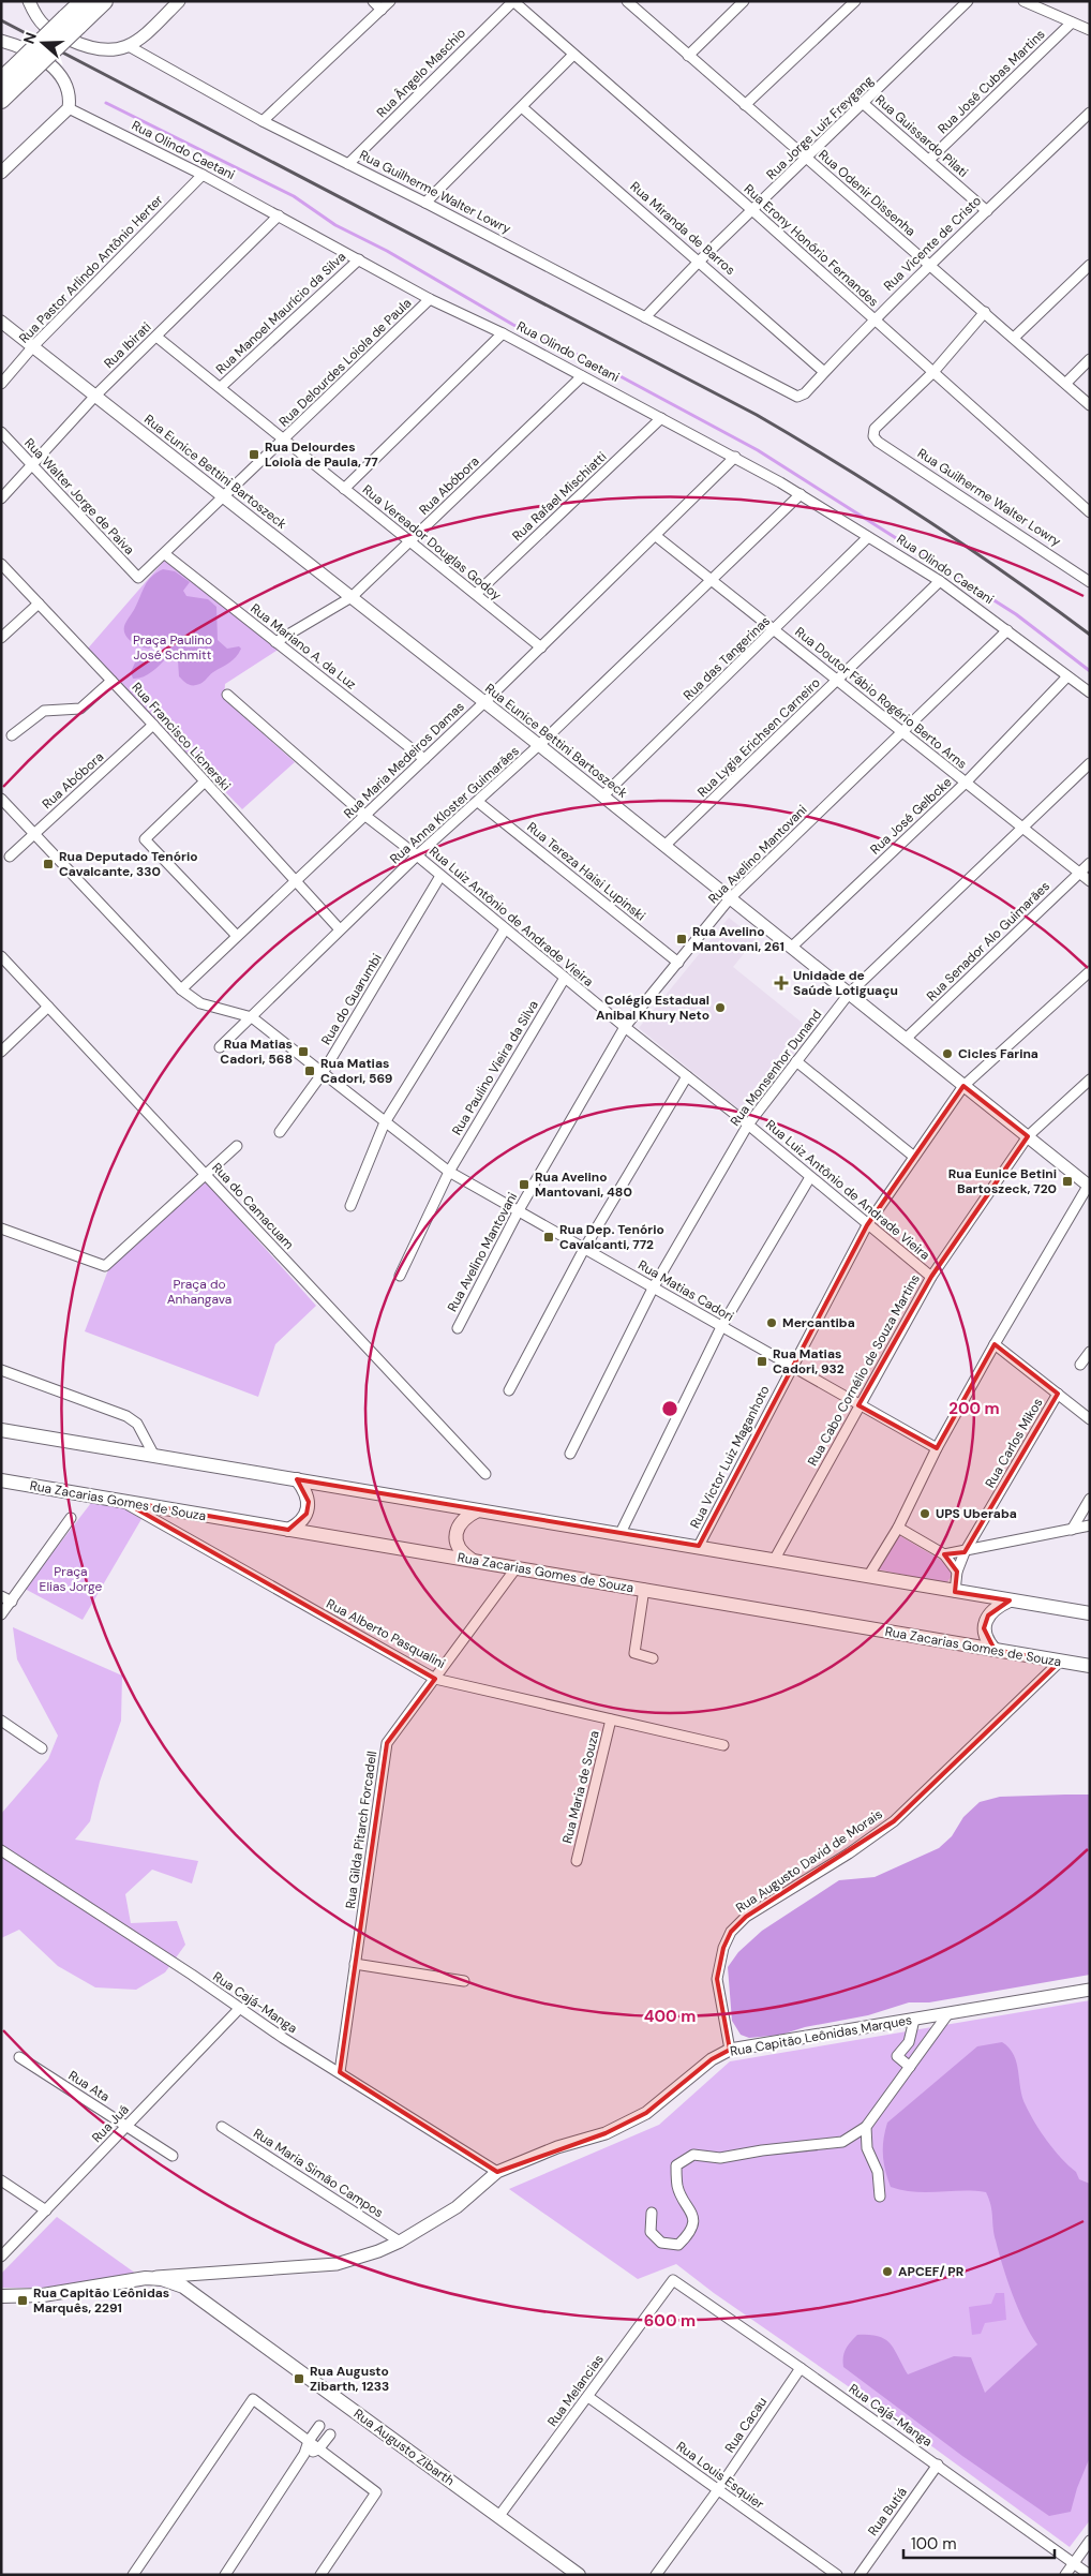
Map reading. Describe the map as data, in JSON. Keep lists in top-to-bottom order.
{
  "streets": {
    "main road": ["Rua Zacarias Gomes de Souza", "Rua Capitão Leônidas Marques", "Rua Augusto Zibarth"],
    "street": [
      "Rua Ângelo Maschio",
      "Rua José Cubas Martins",
      "Rua Jorge Luiz Freygang",
      "Rua Guissardo Pilati",
      "Rua Olindo Caetani",
      "Rua Guilherme Walter Lowry",
      "Rua Odenir Dissenha",
      "Rua Miranda de Barros",
      "Rua Vicente de Cristo",
      "Rua Erony Honório Fernandes",
      "Rua Pastor Arlindo Antônio Herter",
      "Rua Manoel Maurício da Silva",
      "Rua Ibirati",
      "Rua Delourdes Loiola de Paula",
      "Rua Eunice Bettini Bartoszeck",
      "Rua Abóbora",
      "Rua Walter Jorge de Paiva",
      "Rua Rafael Mischiatti",
      "Rua Vereador Douglas Godoy",
      "Rua Mariano A. da Luz",
      "Rua das Tangerinas",
      "Rua Doutor Fábio Rogério Berto Arns",
      "Rua Francisco Licnerski",
      "Rua Lygia Erichsen Carneiro",
      "Rua Maria Medeiros Damas",
      "Rua Anna Kloster Guimarães",
      "Rua José Gelbcke",
      "Rua Avelino Mantovani",
      "Rua Tereza Haisi Lupinski",
      "Rua Luiz Antônio de Andrade Vieira",
      "Rua Senador Alo Guimarães",
      "Rua do Guarumbi",
      "Rua Paulino Vieira da Silva",
      "Rua Monsenhor Dunand",
      "Rua do Camacuam",
      "Rua Matias Cadori",
      "Rua Cabo Cornélio de Souza Martins",
      "Rua Carlos Mikos",
      "Rua Victor Luiz Maganhoto",
      "Rua Alberto Pasqualini",
      "Rua Maria de Souza",
      "Rua Gilda Pitarch Forcadell",
      "Rua Augusto David de Morais",
      "Rua Cajá-Manga",
      "Rua Ata",
      "Rua Juá",
      "Rua Maria Simão Campos",
      "Rua Melancias",
      "Rua Cacau",
      "Rua Louis Esquier",
      "Rua Butiá"
    ]
  },
  "crossings": [
    ["Rua Ângelo Maschio", "Rua Guilherme Walter Lowry"],
    ["Rua Ângelo Maschio", "Rua Erony Honório Fernandes"],
    ["Rua José Cubas Martins", "Rua Guissardo Pilati"],
    ["Rua Jorge Luiz Freygang", "Rua Guissardo Pilati"],
    ["Rua Jorge Luiz Freygang", "Rua Guilherme Walter Lowry"],
    ["Rua Jorge Luiz Freygang", "Rua Odenir Dissenha"],
    ["Rua Jorge Luiz Freygang", "Rua Miranda de Barros"],
    ["Rua Jorge Luiz Freygang", "Rua Erony Honório Fernandes"],
    ["Rua Guissardo Pilati", "Rua Vicente de Cristo"],
    ["Rua Olindo Caetani", "Rua Pastor Arlindo Antônio Herter"],
    ["Rua Olindo Caetani", "Rua Manoel Maurício da Silva"],
    ["Rua Olindo Caetani", "Rua Ibirati"],
    ["Rua Olindo Caetani", "Rua Delourdes Loiola de Paula"],
    ["Rua Olindo Caetani", "Rua Abóbora"],
    ["Rua Olindo Caetani", "Rua Rafael Mischiatti"],
    ["Rua Olindo Caetani", "Rua das Tangerinas"],
    ["Rua Olindo Caetani", "Rua Lygia Erichsen Carneiro"],
    ["Rua Olindo Caetani", "Rua Maria Medeiros Damas"],
    ["Rua Olindo Caetani", "Rua Anna Kloster Guimarães"],
    ["Rua Olindo Caetani", "Rua José Gelbcke"],
    ["Rua Olindo Caetani", "Rua Avelino Mantovani"],
    ["Rua Guilherme Walter Lowry", "Rua Vicente de Cristo"],
    ["Rua Guilherme Walter Lowry", "Rua Erony Honório Fernandes"],
    ["Rua Odenir Dissenha", "Rua Vicente de Cristo"],
    ["Rua Miranda de Barros", "Rua Vicente de Cristo"],
    ["Rua Vicente de Cristo", "Rua Erony Honório Fernandes"],
    ["Rua Pastor Arlindo Antônio Herter", "Rua Eunice Bettini Bartoszeck"],
    ["Rua Manoel Maurício da Silva", "Rua Vereador Douglas Godoy"],
    ["Rua Ibirati", "Rua Eunice Bettini Bartoszeck"],
    ["Rua Ibirati", "Rua Walter Jorge de Paiva"],
    ["Rua Ibirati", "Rua Vereador Douglas Godoy"],
    ["Rua Delourdes Loiola de Paula", "Rua Eunice Bettini Bartoszeck"],
    ["Rua Delourdes Loiola de Paula", "Rua Walter Jorge de Paiva"],
    ["Rua Delourdes Loiola de Paula", "Rua Vereador Douglas Godoy"],
    ["Rua Delourdes Loiola de Paula", "Rua Mariano A. da Luz"],
    ["Rua Eunice Bettini Bartoszeck", "Rua Abóbora"],
    ["Rua Eunice Bettini Bartoszeck", "Rua das Tangerinas"],
    ["Rua Eunice Bettini Bartoszeck", "Rua Lygia Erichsen Carneiro"],
    ["Rua Eunice Bettini Bartoszeck", "Rua Maria Medeiros Damas"],
    ["Rua Eunice Bettini Bartoszeck", "Rua Anna Kloster Guimarães"],
    ["Rua Eunice Bettini Bartoszeck", "Rua José Gelbcke"],
    ["Rua Eunice Bettini Bartoszeck", "Rua Avelino Mantovani"],
    ["Rua Eunice Bettini Bartoszeck", "Rua Senador Alo Guimarães"],
    ["Rua Eunice Bettini Bartoszeck", "Rua Monsenhor Dunand"],
    ["Rua Eunice Bettini Bartoszeck", "Rua Cabo Cornélio de Souza Martins"],
    ["Rua Eunice Bettini Bartoszeck", "Rua Victor Luiz Maganhoto"],
    ["Rua Abóbora", "Rua Vereador Douglas Godoy"],
    ["Rua Abóbora", "Rua Mariano A. da Luz"],
    ["Rua Abóbora", "Rua Francisco Licnerski"],
    ["Rua Rafael Mischiatti", "Rua Vereador Douglas Godoy"],
    ["Rua Vereador Douglas Godoy", "Rua Maria Medeiros Damas"],
    ["Rua Mariano A. da Luz", "Rua Maria Medeiros Damas"],
    ["Rua das Tangerinas", "Rua Doutor Fábio Rogério Berto Arns"],
    ["Rua Doutor Fábio Rogério Berto Arns", "Rua Lygia Erichsen Carneiro"],
    ["Rua Doutor Fábio Rogério Berto Arns", "Rua Maria Medeiros Damas"],
    ["Rua Doutor Fábio Rogério Berto Arns", "Rua Anna Kloster Guimarães"],
    ["Rua Doutor Fábio Rogério Berto Arns", "Rua José Gelbcke"],
    ["Rua Doutor Fábio Rogério Berto Arns", "Rua Avelino Mantovani"],
    ["Rua Doutor Fábio Rogério Berto Arns", "Rua Senador Alo Guimarães"],
    ["Rua Doutor Fábio Rogério Berto Arns", "Rua Monsenhor Dunand"],
    ["Rua Francisco Licnerski", "Rua Maria Medeiros Damas"],
    ["Rua Francisco Licnerski", "Rua Anna Kloster Guimarães"],
    ["Rua Maria Medeiros Damas", "Rua Luiz Antônio de Andrade Vieira"],
    ["Rua Anna Kloster Guimarães", "Rua Tereza Haisi Lupinski"],
    ["Rua Anna Kloster Guimarães", "Rua Luiz Antônio de Andrade Vieira"],
    ["Rua Anna Kloster Guimarães", "Rua Matias Cadori"],
    ["Rua Avelino Mantovani", "Rua Tereza Haisi Lupinski"],
    ["Rua Avelino Mantovani", "Rua Luiz Antônio de Andrade Vieira"],
    ["Rua Avelino Mantovani", "Rua Matias Cadori"],
    ["Rua Luiz Antônio de Andrade Vieira", "Rua do Guarumbi"],
    ["Rua Luiz Antônio de Andrade Vieira", "Rua Paulino Vieira da Silva"],
    ["Rua Luiz Antônio de Andrade Vieira", "Rua Monsenhor Dunand"],
    ["Rua Luiz Antônio de Andrade Vieira", "Rua Cabo Cornélio de Souza Martins"],
    ["Rua Luiz Antônio de Andrade Vieira", "Rua Victor Luiz Maganhoto"],
    ["Rua do Guarumbi", "Rua Matias Cadori"],
    ["Rua Paulino Vieira da Silva", "Rua Matias Cadori"],
    ["Rua Monsenhor Dunand", "Rua Matias Cadori"],
    ["Rua Matias Cadori", "Rua Cabo Cornélio de Souza Martins"],
    ["Rua Matias Cadori", "Rua Victor Luiz Maganhoto"],
    ["Rua Zacarias Gomes de Souza", "Rua Alberto Pasqualini"],
    ["Rua Zacarias Gomes de Souza", "Rua Gilda Pitarch Forcadell"],
    ["Rua Zacarias Gomes de Souza", "Rua Augusto David de Morais"],
    ["Rua Alberto Pasqualini", "Rua Maria de Souza"],
    ["Rua Alberto Pasqualini", "Rua Gilda Pitarch Forcadell"],
    ["Rua Gilda Pitarch Forcadell", "Rua Cajá-Manga"],
    ["Rua Augusto David de Morais", "Rua Capitão Leônidas Marques"],
    ["Rua Cajá-Manga", "Rua Capitão Leônidas Marques"],
    ["Rua Cajá-Manga", "Rua Juá"],
    ["Rua Cajá-Manga", "Rua Melancias"],
    ["Rua Cajá-Manga", "Rua Cacau"],
    ["Rua Cajá-Manga", "Rua Butiá"],
    ["Rua Capitão Leônidas Marques", "Rua Maria Simão Campos"],
    ["Rua Capitão Leônidas Marques", "Rua Augusto Zibarth"],
    ["Rua Ata", "Rua Juá"],
    ["Rua Melancias", "Rua Augusto Zibarth"],
    ["Rua Melancias", "Rua Louis Esquier"],
    ["Rua Cacau", "Rua Louis Esquier"]
  ],
  "parks": ["Praça Paulino José Schmitt", "Praça do Anhangava", "Praça Elias Jorge"],
  "places": {
    "transit": [
      "Rua Delourdes Loiola de Paula, 77",
      "Rua Deputado Tenório Cavalcante, 330",
      "Rua Avelino Mantovani, 261",
      "Rua Matias Cadori, 568",
      "Rua Matias Cadori, 569",
      "Rua Eunice Betini Bartoszeck, 720",
      "Rua Avelino Mantovani, 480",
      "Rua Dep. Tenório Cavalcanti, 772",
      "Rua Matias Cadori, 932",
      "Rua Capitão Leônidas Marquês, 2291",
      "Rua Augusto Zibarth, 1233"
    ],
    "health": ["Unidade de Saúde Lotiguaçu"],
    "other": [
      "Colégio Estadual Anibal Khury Neto",
      "Cicles Farina",
      "Mercantiba",
      "UPS Uberaba",
      "APCEF/ PR"
    ]
  },
  "scale_bar": "100 m",
  "north": "left",
  "rings": ["200 m", "400 m", "600 m"]
}
